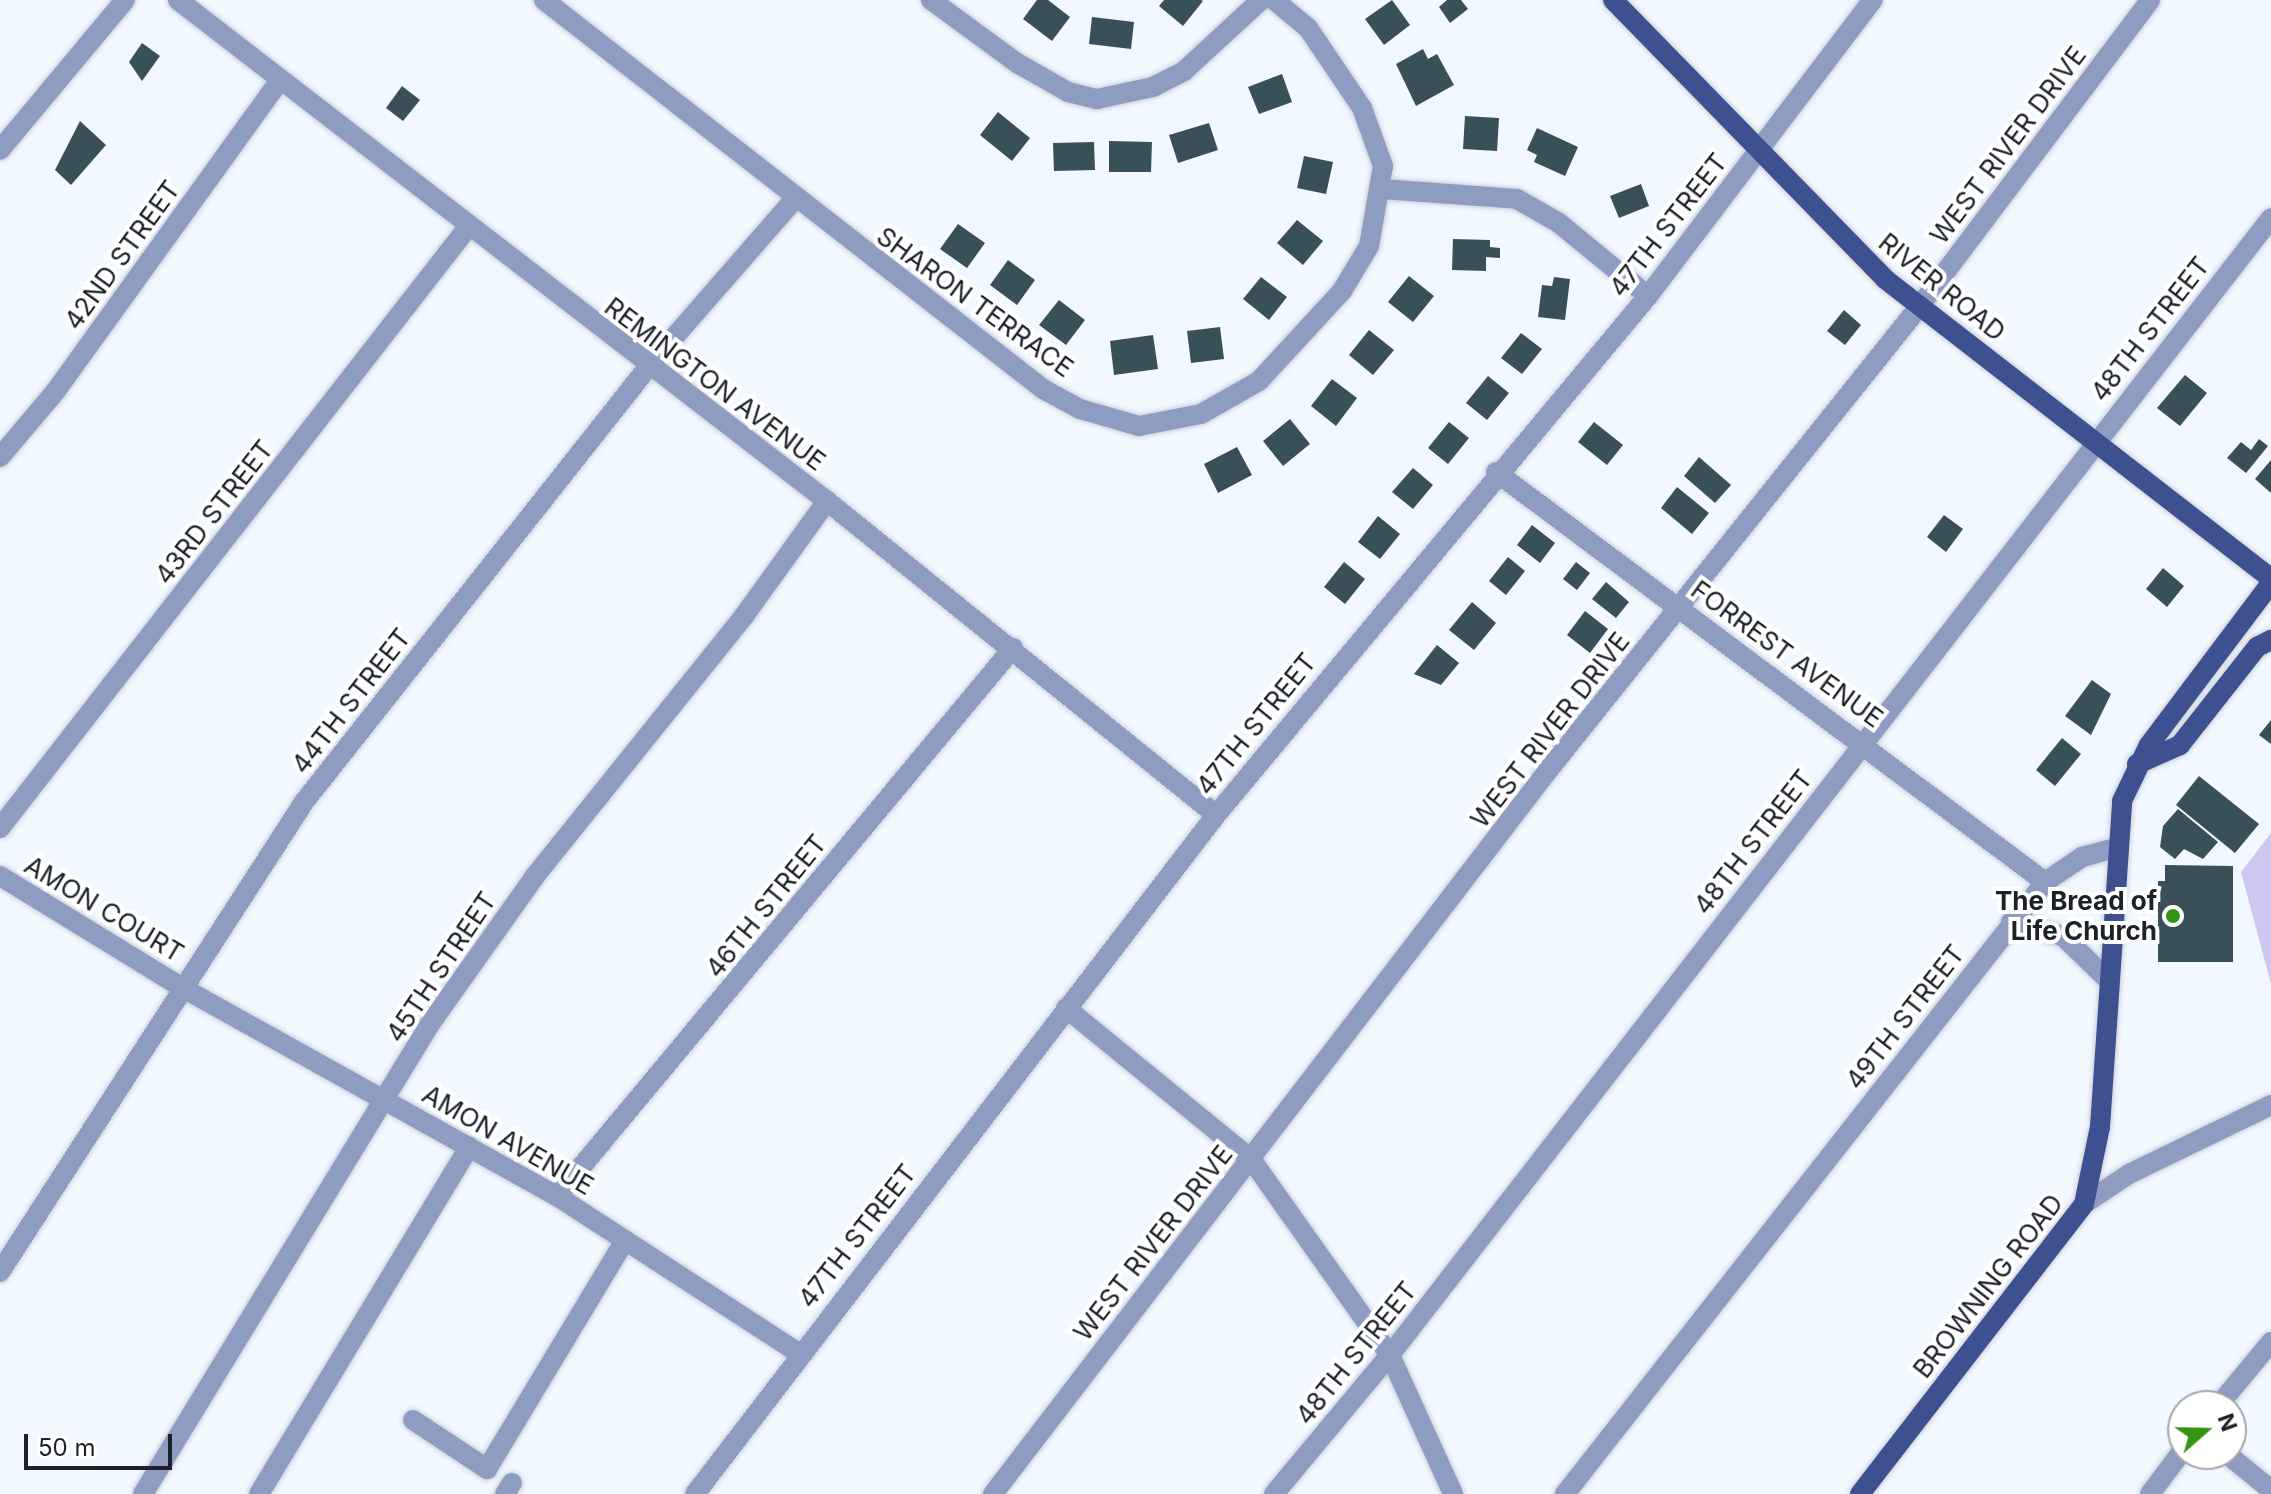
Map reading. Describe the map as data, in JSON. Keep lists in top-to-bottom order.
{
  "streets": {
    "main road": ["RIVER ROAD", "BROWNING ROAD"],
    "street": [
      "WEST RIVER DRIVE",
      "47TH STREET",
      "42ND STREET",
      "SHARON TERRACE",
      "48TH STREET",
      "REMINGTON AVENUE",
      "43RD STREET",
      "FORREST AVENUE",
      "44TH STREET",
      "46TH STREET",
      "AMON COURT",
      "45TH STREET",
      "49TH STREET",
      "AMON AVENUE"
    ]
  },
  "crossings": [
    ["WEST RIVER DRIVE", "RIVER ROAD"],
    ["WEST RIVER DRIVE", "FORREST AVENUE"],
    ["47TH STREET", "RIVER ROAD"],
    ["47TH STREET", "REMINGTON AVENUE"],
    ["47TH STREET", "FORREST AVENUE"],
    ["47TH STREET", "AMON AVENUE"],
    ["42ND STREET", "REMINGTON AVENUE"],
    ["RIVER ROAD", "48TH STREET"],
    ["SHARON TERRACE", "44TH STREET"],
    ["48TH STREET", "FORREST AVENUE"],
    ["REMINGTON AVENUE", "43RD STREET"],
    ["REMINGTON AVENUE", "44TH STREET"],
    ["REMINGTON AVENUE", "46TH STREET"],
    ["REMINGTON AVENUE", "45TH STREET"],
    ["FORREST AVENUE", "49TH STREET"],
    ["44TH STREET", "AMON COURT"],
    ["44TH STREET", "AMON AVENUE"],
    ["46TH STREET", "AMON AVENUE"],
    ["AMON COURT", "AMON AVENUE"],
    ["45TH STREET", "AMON AVENUE"],
    ["49TH STREET", "BROWNING ROAD"]
  ],
  "places": ["The Bread of Life Church"],
  "scale_bar": "50 m",
  "north": "right"
}
